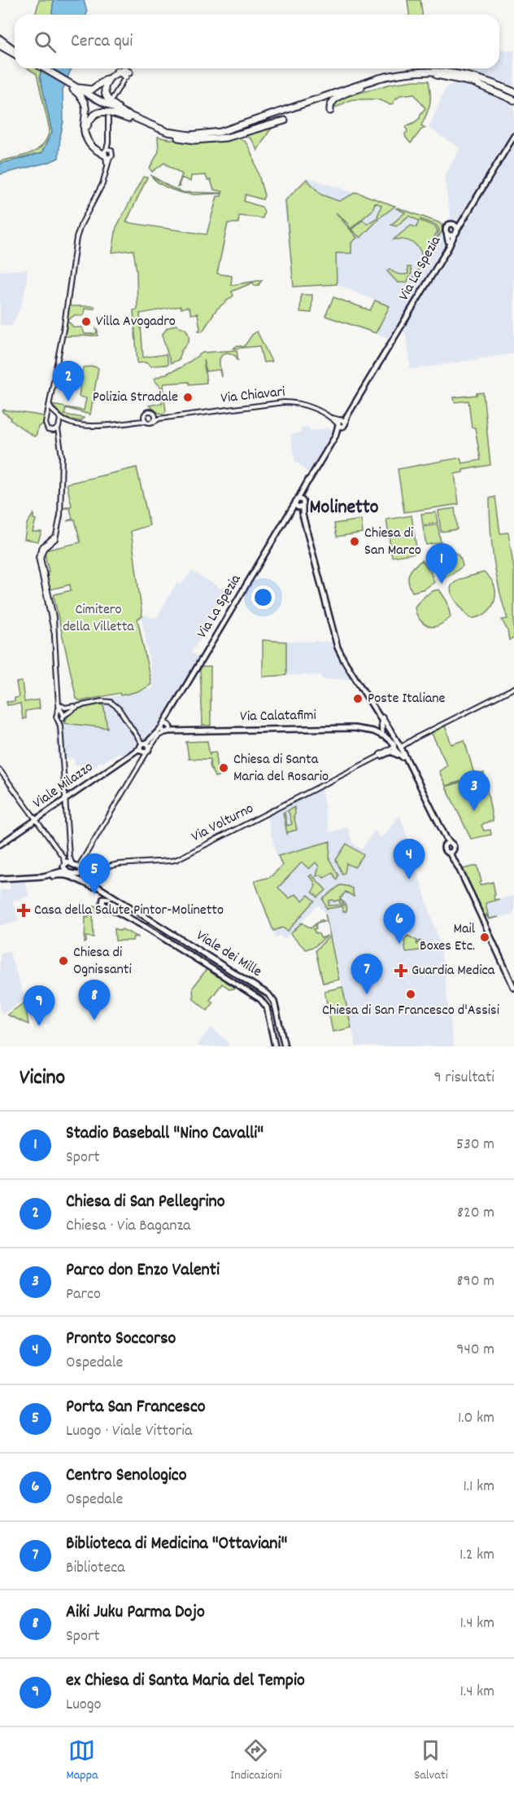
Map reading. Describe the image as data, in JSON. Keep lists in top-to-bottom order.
{
  "streets": {
    "main road": [
      "Via La Spezia",
      "Via Calatafimi",
      "Viale Milazzo",
      "Viale dei Mille"
    ],
    "street": ["Via Chiavari", "Via Volturno"]
  },
  "crossings": [
    ["Via La Spezia", "Via Chiavari"],
    ["Via La Spezia", "Via Calatafimi"],
    ["Via La Spezia", "Viale Milazzo"],
    ["Via La Spezia", "Via Volturno"],
    ["Via La Spezia", "Viale dei Mille"],
    ["Via Calatafimi", "Via Volturno"],
    ["Via Volturno", "Viale dei Mille"]
  ],
  "districts": ["Molinetto"],
  "parks": ["Cimitero della Villetta"],
  "places": {
    "other": [
      "Villa Avogadro",
      "Polizia Stradale",
      "Chiesa di San Marco",
      "Poste Italiane",
      "Chiesa di Santa Maria del Rosario",
      "Mail Boxes Etc.",
      "Chiesa di Ognissanti",
      "Chiesa di San Francesco d'Assisi"
    ],
    "health": ["Casa della Salute Pintor-Molinetto", "Guardia Medica"]
  },
  "page": {
    "search": "Cerca qui",
    "pins": [
      "2",
      "1",
      "3",
      "4",
      "5",
      "6",
      "7",
      "8",
      "9"
    ],
    "heading": ["Vicino", "9 risultati"],
    "list": [
      {
        "mark": "1",
        "name": "Stadio Baseball \"Nino Cavalli\"",
        "note": "Sport",
        "value": "530 m"
      },
      {
        "mark": "2",
        "name": "Chiesa di San Pellegrino",
        "note": "Chiesa · Via Baganza",
        "value": "820 m"
      },
      {
        "mark": "3",
        "name": "Parco don Enzo Valenti",
        "note": "Parco",
        "value": "890 m"
      },
      {
        "mark": "4",
        "name": "Pronto Soccorso",
        "note": "Ospedale",
        "value": "940 m"
      },
      {
        "mark": "5",
        "name": "Porta San Francesco",
        "note": "Luogo · Viale Vittoria",
        "value": "1.0 km"
      },
      {
        "mark": "6",
        "name": "Centro Senologico",
        "note": "Ospedale",
        "value": "1.1 km"
      },
      {
        "mark": "7",
        "name": "Biblioteca di Medicina \"Ottaviani\"",
        "note": "Biblioteca",
        "value": "1.2 km"
      },
      {
        "mark": "8",
        "name": "Aiki Juku Parma Dojo",
        "note": "Sport",
        "value": "1.4 km"
      },
      {
        "mark": "9",
        "name": "ex Chiesa di Santa Maria del Tempio",
        "note": "Luogo",
        "value": "1.4 km"
      }
    ],
    "nav": ["Mappa", "Indicazioni", "Salvati"]
  }
}
